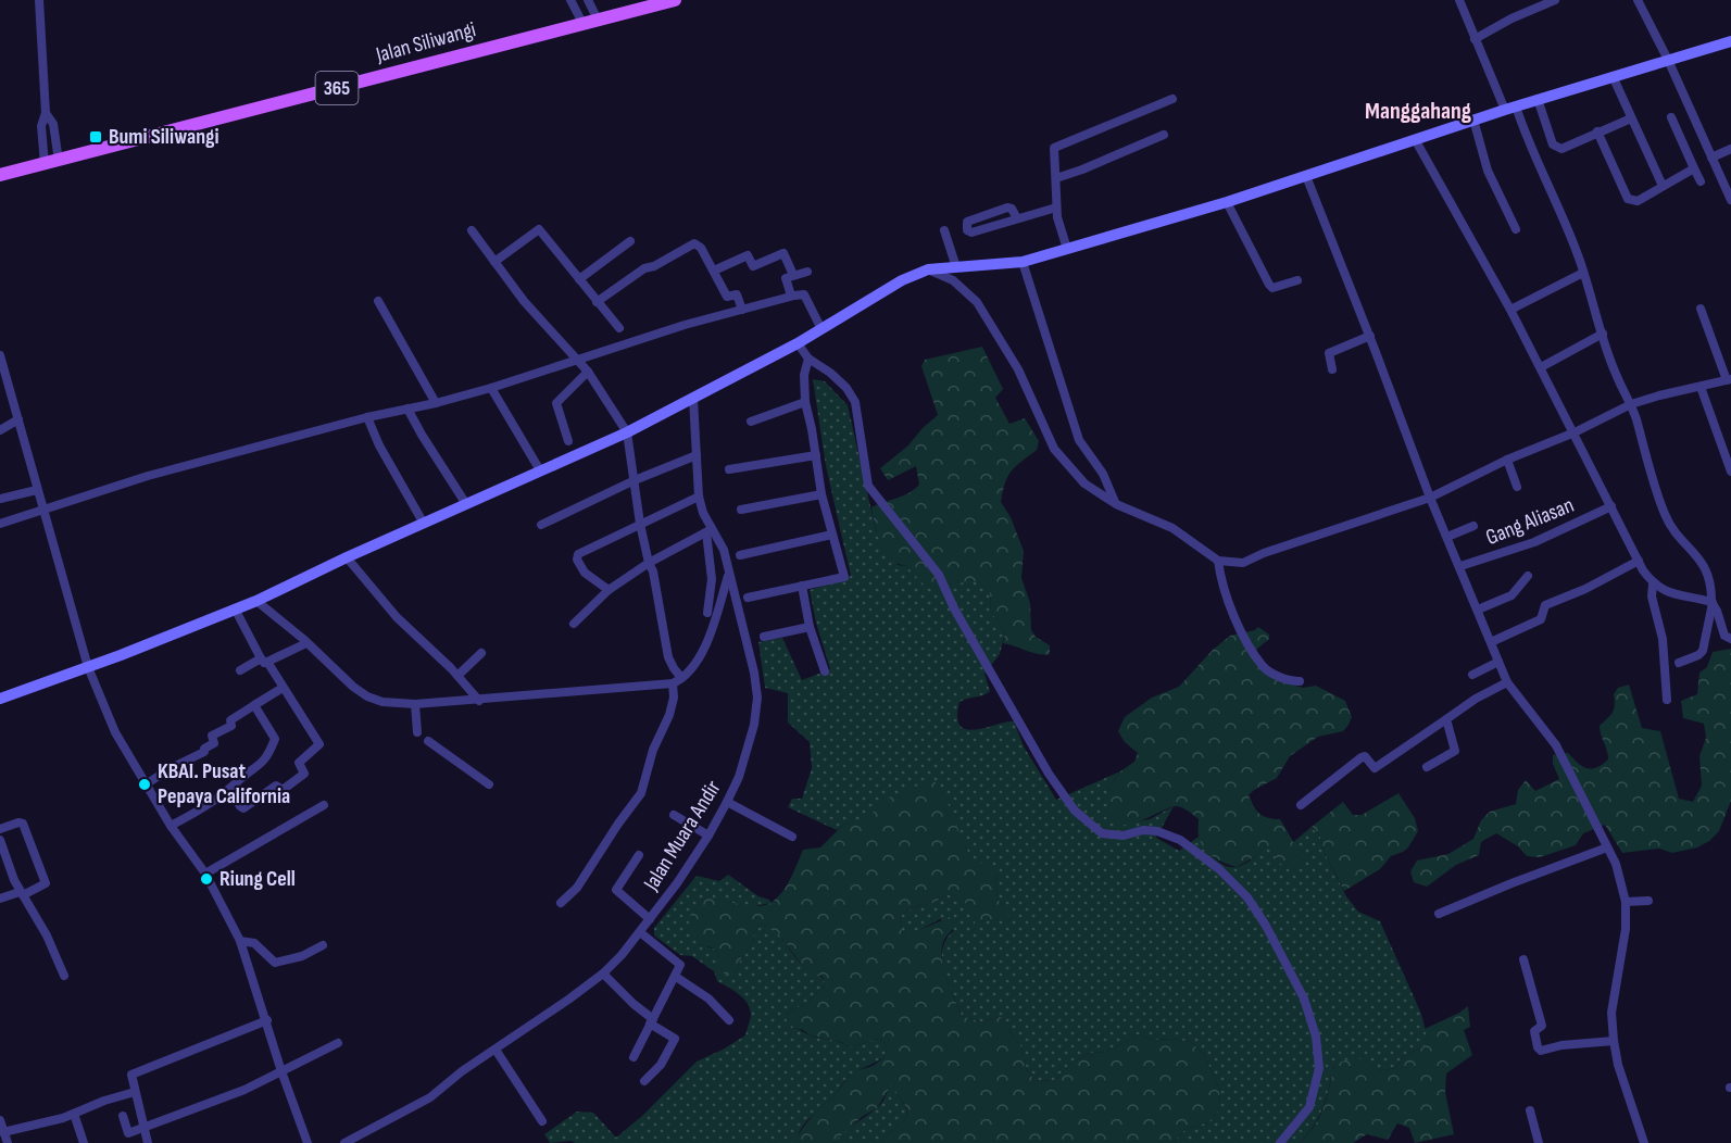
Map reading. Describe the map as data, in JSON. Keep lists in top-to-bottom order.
{
  "streets": {
    "main road": ["Jalan Siliwangi", "365"],
    "street": ["Gang Aliasan", "Jalan Muara Andir"]
  },
  "districts": ["Manggahang"],
  "places": {
    "transit": ["Bumi Siliwangi"],
    "other": ["KBAI. Pusat Pepaya California", "Riung Cell"]
  }
}
